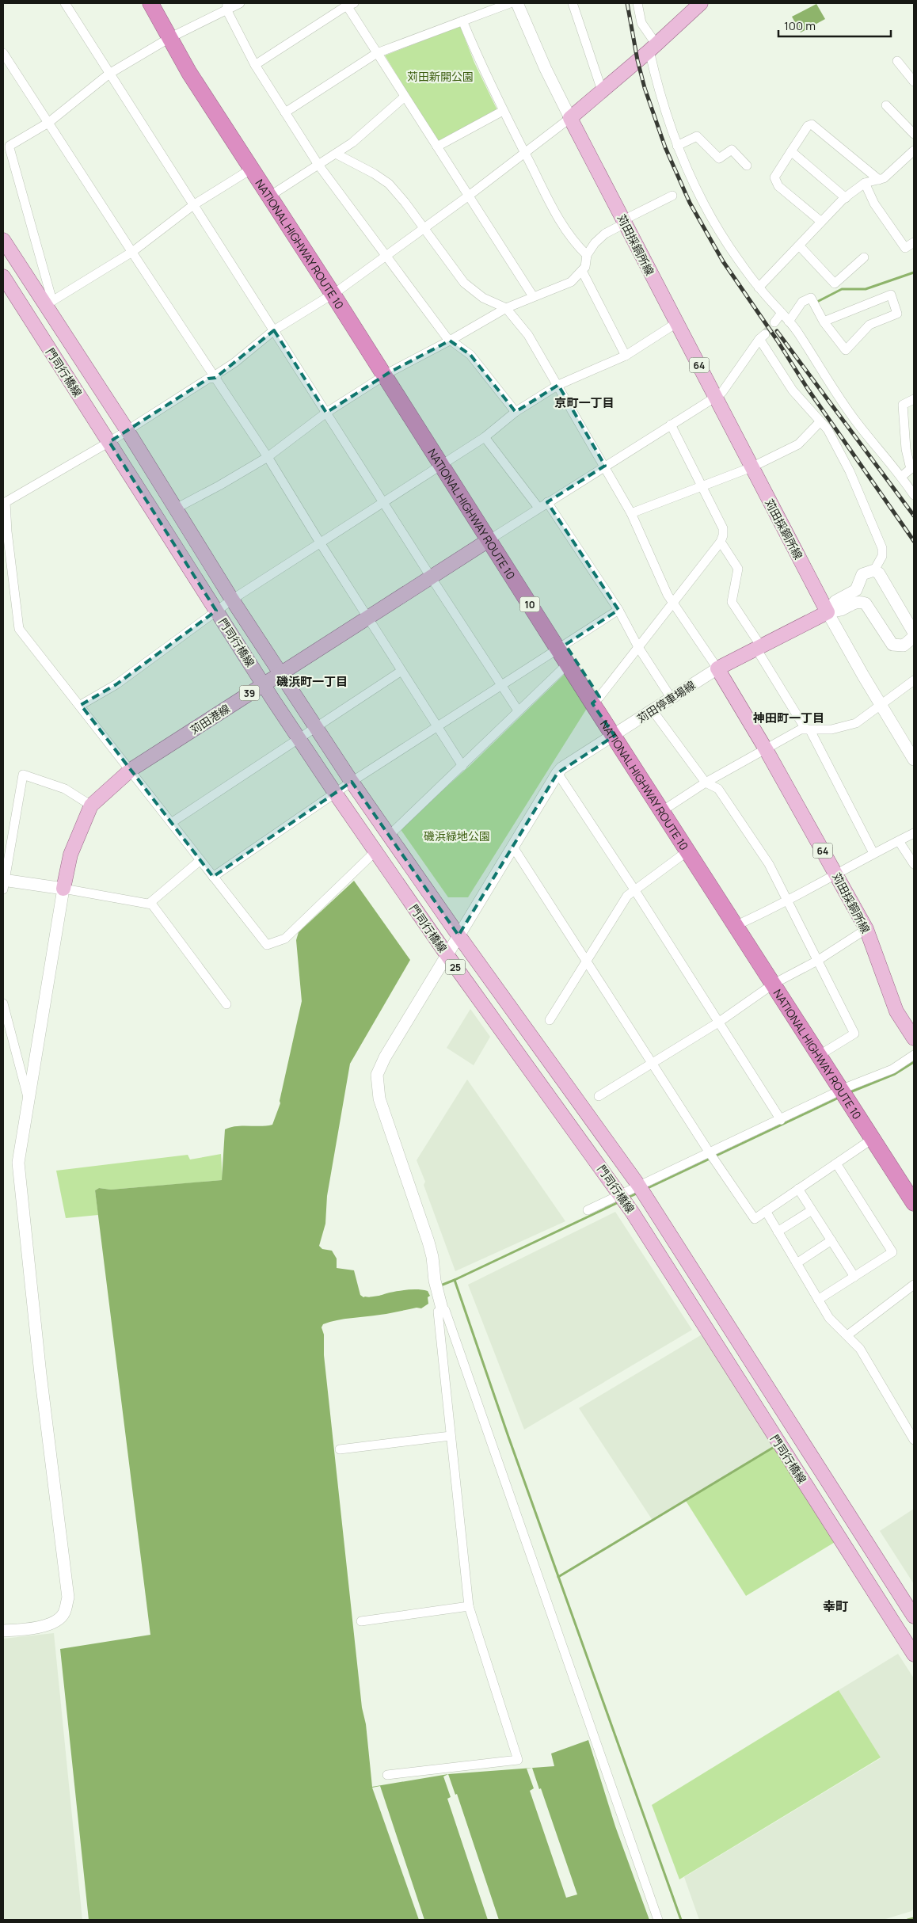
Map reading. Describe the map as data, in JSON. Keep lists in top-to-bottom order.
{
  "streets": {
    "highway": ["NATIONAL HIGHWAY ROUTE 10", "10"],
    "main road": [
      "苅田採銅所線",
      "64",
      "門司行橋線",
      "39",
      "苅田港線",
      "25"
    ],
    "street": ["苅田停車場線"]
  },
  "crossings": [
    ["NATIONAL HIGHWAY ROUTE 10", "苅田停車場線"],
    ["NATIONAL HIGHWAY ROUTE 10", "苅田港線"],
    ["苅田採銅所線", "苅田停車場線"],
    ["門司行橋線", "苅田港線"]
  ],
  "districts": [
    "京町一丁目",
    "磯浜町一丁目",
    "神田町一丁目",
    "幸町"
  ],
  "parks": ["苅田新開公園", "磯浜緑地公園"],
  "scale_bar": "100 m"
}
